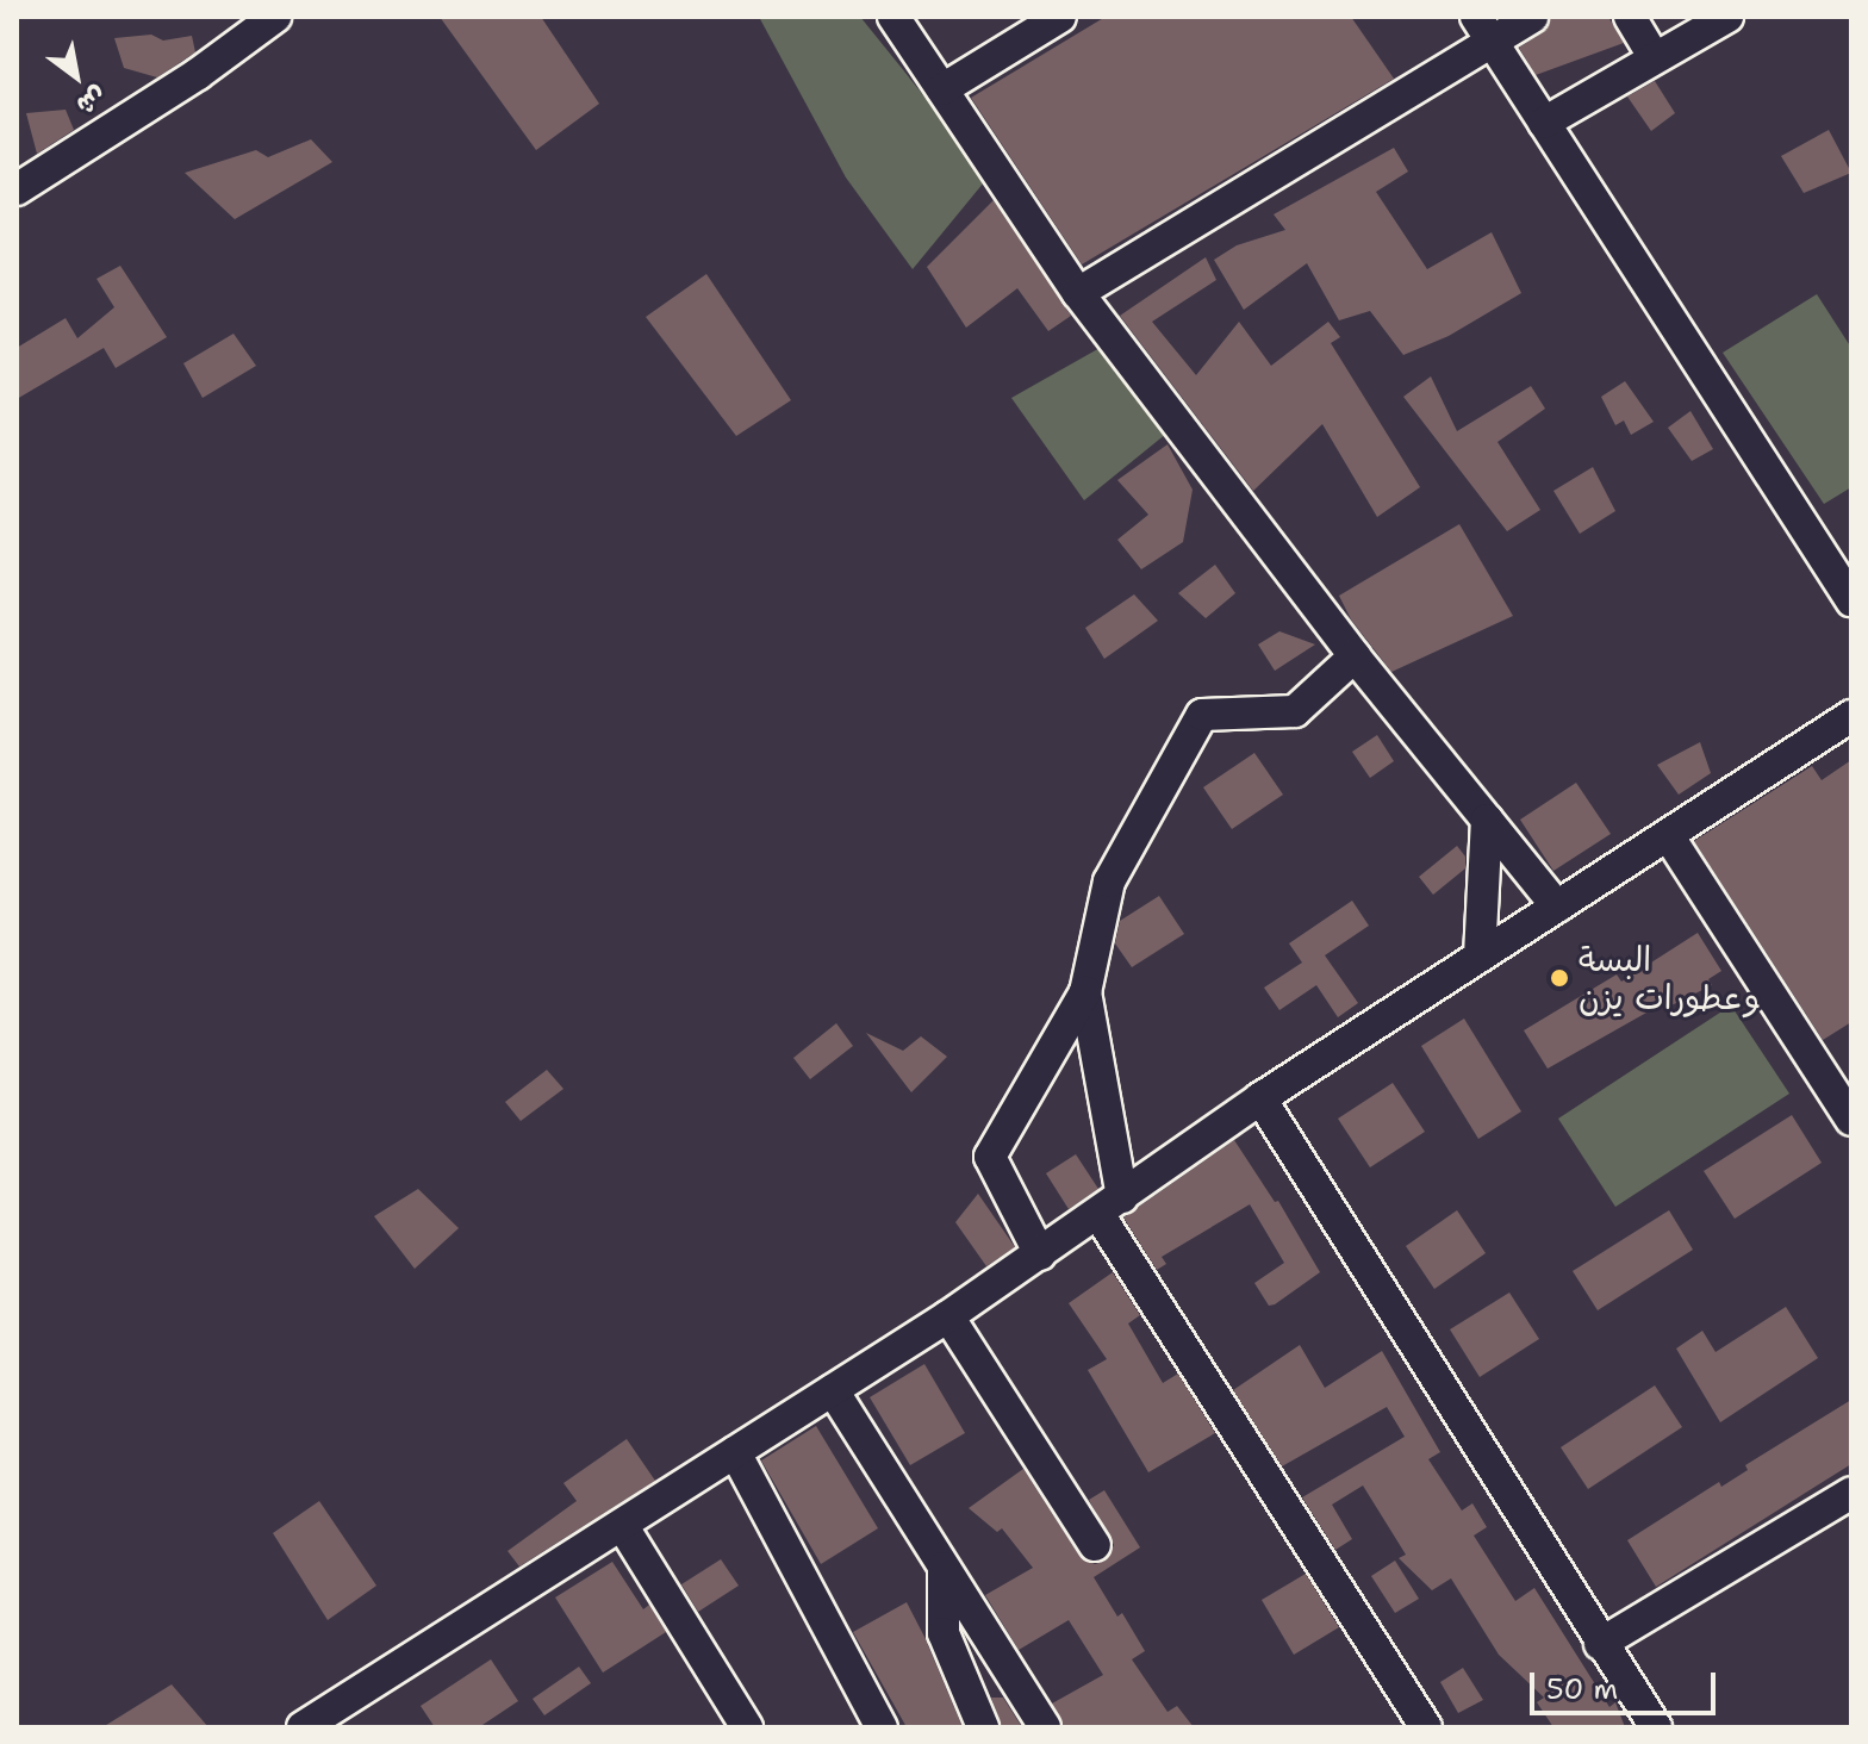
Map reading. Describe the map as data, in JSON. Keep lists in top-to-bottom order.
{
  "places": ["البسة وعطورات يزن"],
  "scale_bar": "50 m",
  "north": "bottom right"
}
